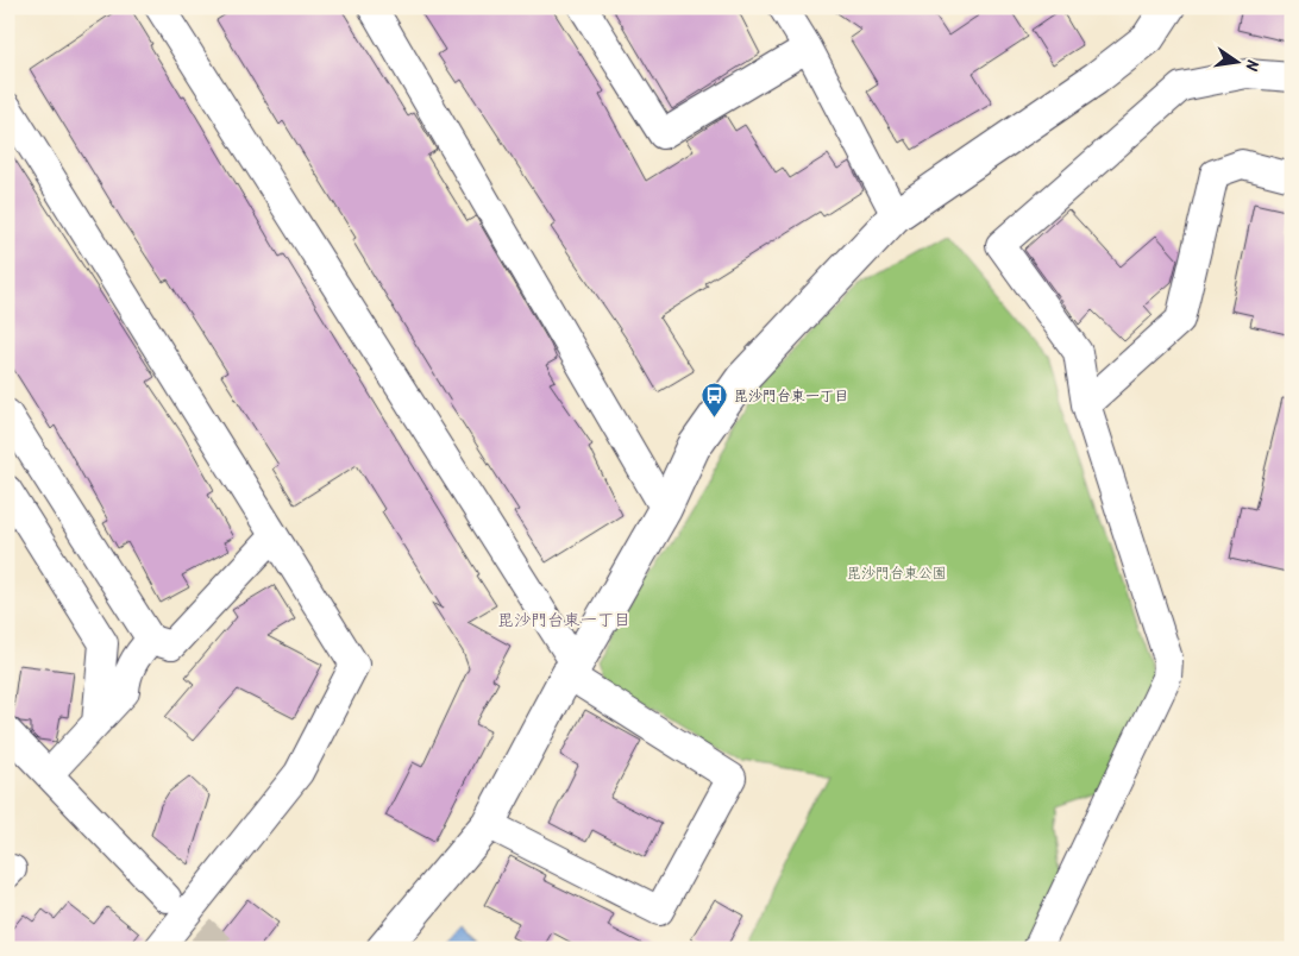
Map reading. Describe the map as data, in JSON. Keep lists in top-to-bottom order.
{
  "districts": ["毘沙門台東一丁目"],
  "parks": ["毘沙門台東公園"],
  "places": {
    "bus stop": ["毘沙門台東一丁目"]
  },
  "north": "right"
}
